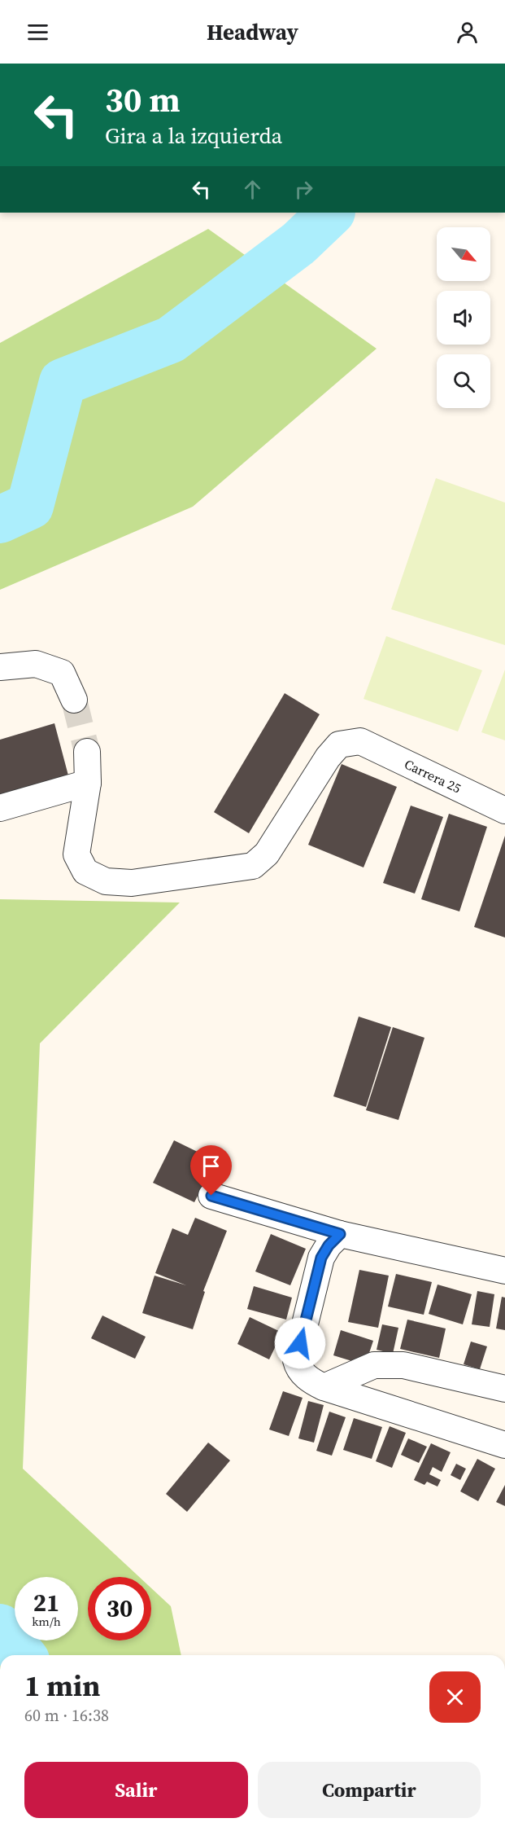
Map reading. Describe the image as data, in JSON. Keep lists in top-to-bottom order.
{
  "streets": {
    "street": ["Carrera 25"]
  },
  "north": "bottom right",
  "page": {
    "header": "Headway",
    "turn": ["30 m", "Gira a la izquierda"],
    "speed": "21 km/h",
    "limit": "30",
    "heading": ["1 min", "60 m · 16:38"],
    "buttons": ["Salir", "Compartir"]
  }
}
